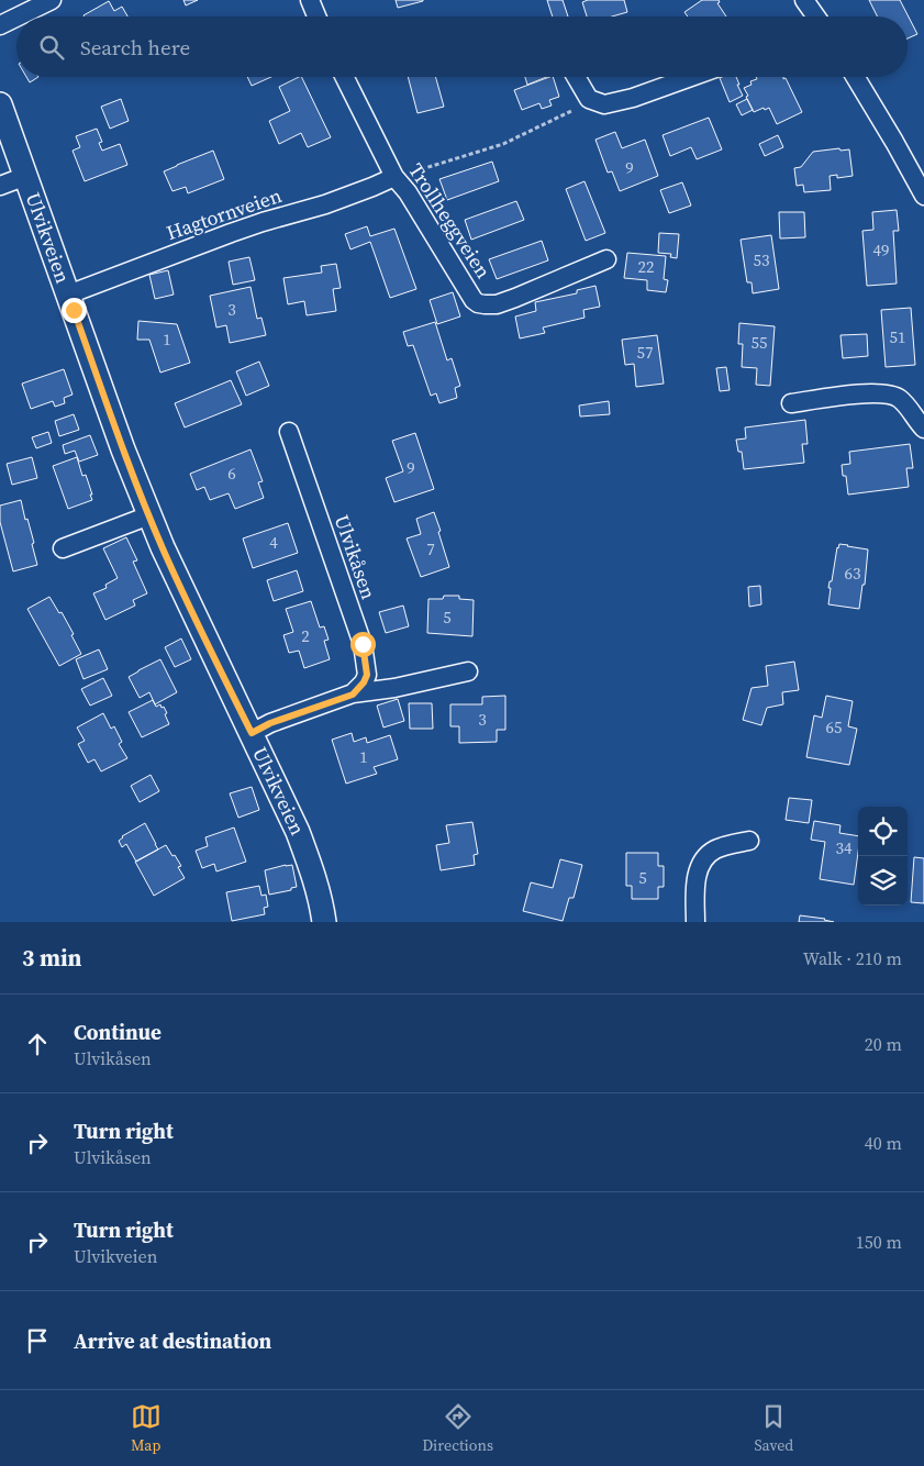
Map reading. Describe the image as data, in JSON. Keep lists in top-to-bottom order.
{
  "streets": {
    "street": [
      "Hagtornveien",
      "Trollheggveien",
      "Ulvikveien",
      "Ulvikåsen"
    ]
  },
  "crossings": [
    ["Hagtornveien", "Trollheggveien"],
    ["Hagtornveien", "Ulvikveien"]
  ],
  "house_numbers": [
    "9",
    "49",
    "53",
    "22",
    "3",
    "51",
    "1",
    "55",
    "57",
    "9",
    "6",
    "4",
    "7",
    "63",
    "5",
    "2",
    "3",
    "65",
    "1",
    "34",
    "5"
  ],
  "page": {
    "search": "Search here",
    "heading": ["3 min", "Walk · 210 m"],
    "list": [
      ["Continue", "Ulvikåsen", "20 m"],
      ["Turn right", "Ulvikåsen", "40 m"],
      ["Turn right", "Ulvikveien", "150 m"],
      "Arrive at destination"
    ],
    "nav": ["Map", "Directions", "Saved"]
  }
}
